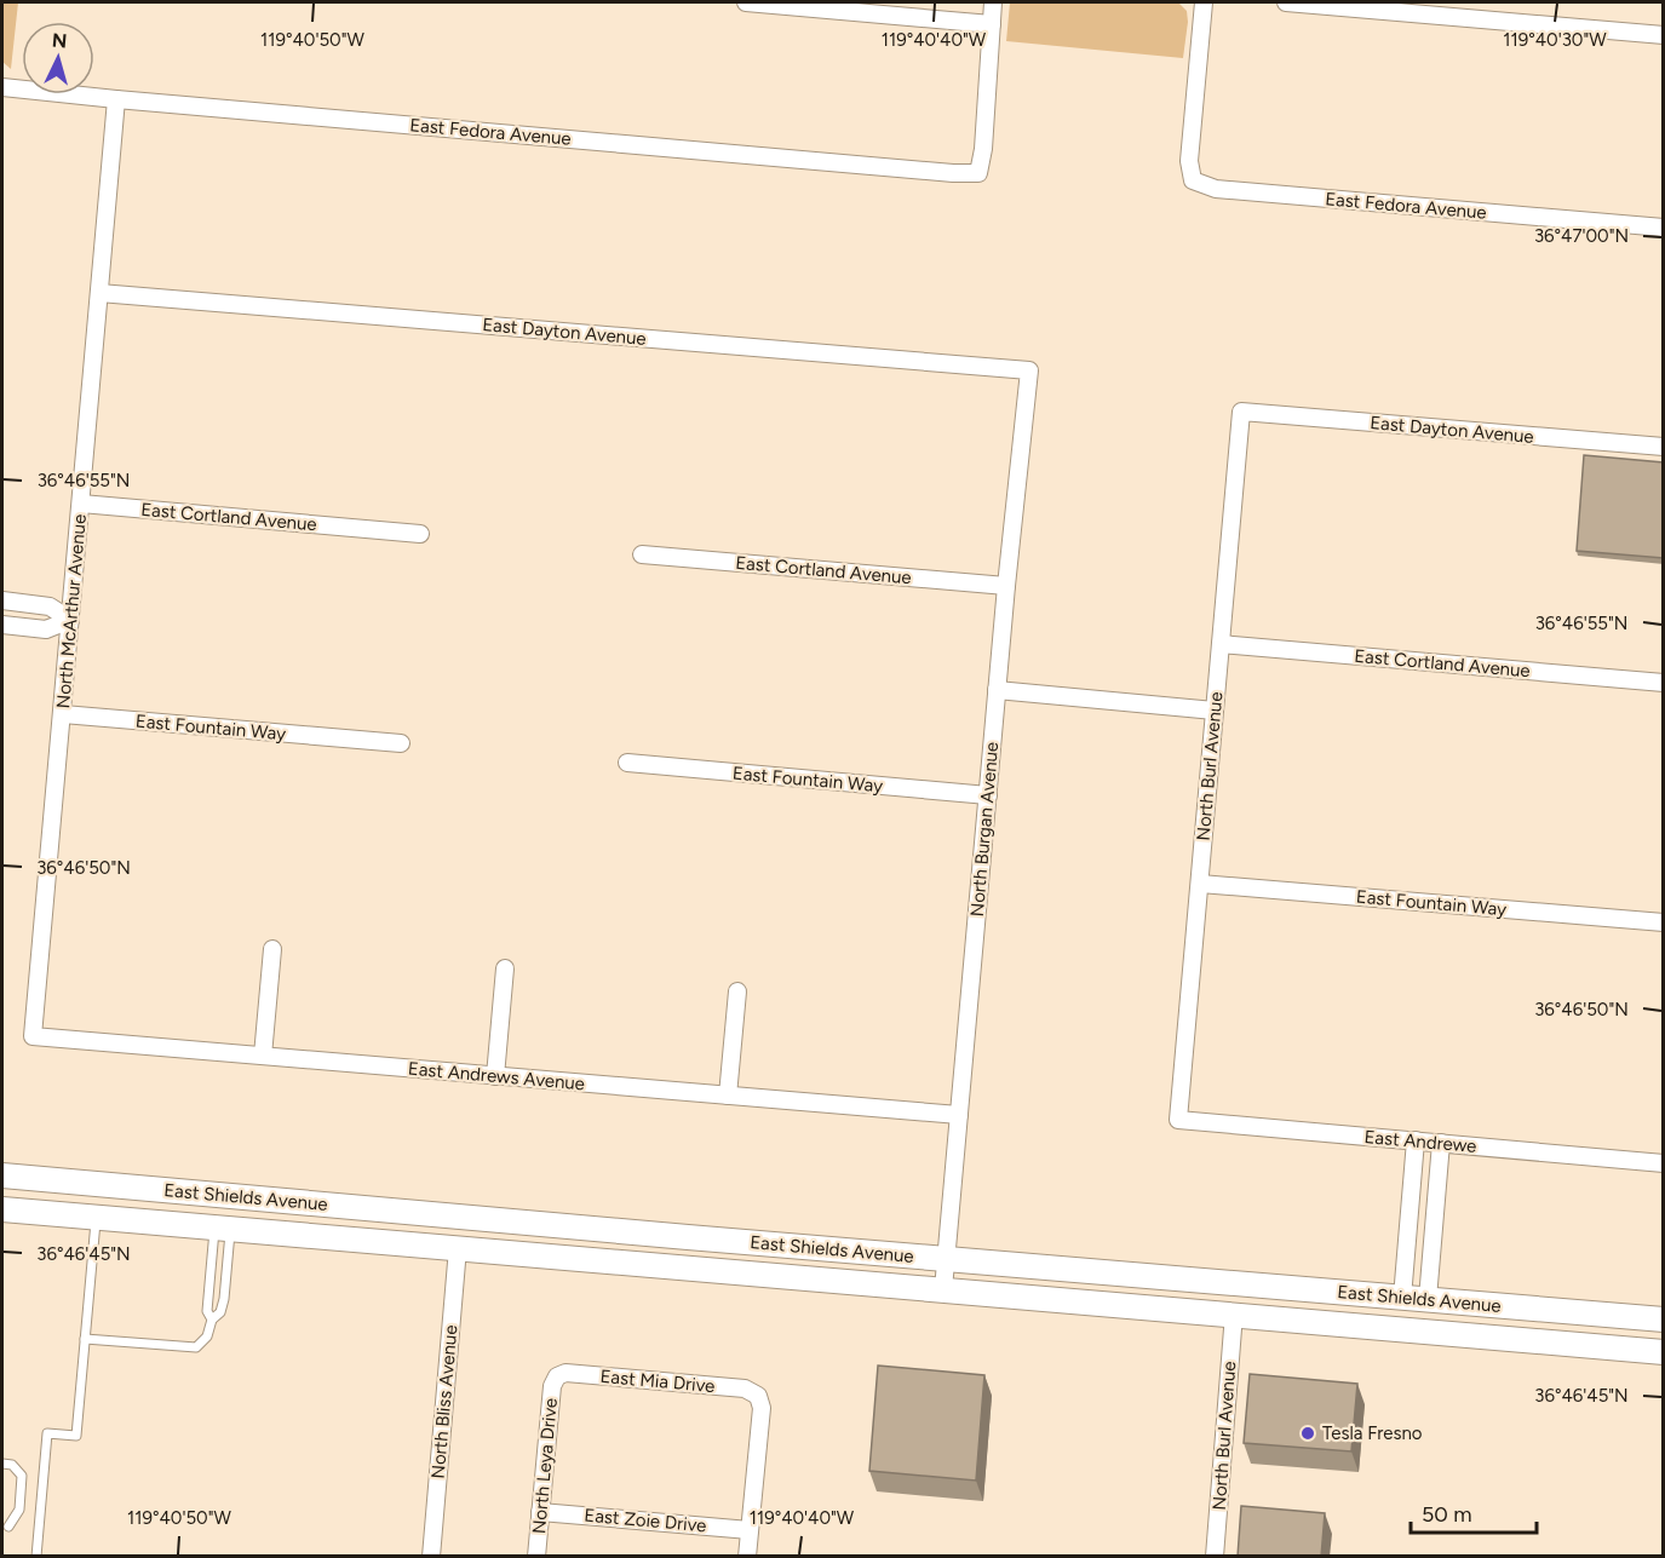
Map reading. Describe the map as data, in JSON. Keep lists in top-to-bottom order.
{
  "streets": {
    "main road": ["East Shields Avenue"],
    "street": [
      "East Fedora Avenue",
      "East Dayton Avenue",
      "East Cortland Avenue",
      "North McArthur Avenue",
      "East Fountain Way",
      "North Burl Avenue",
      "North Burgan Avenue",
      "East Andrews Avenue",
      "East Andrewe",
      "East Mia Drive",
      "North Bliss Avenue",
      "North Leya Drive",
      "East Zoie Drive"
    ]
  },
  "crossings": [
    ["East Fedora Avenue", "North McArthur Avenue"],
    ["East Dayton Avenue", "North McArthur Avenue"],
    ["East Dayton Avenue", "North Burl Avenue"],
    ["East Dayton Avenue", "North Burgan Avenue"],
    ["East Cortland Avenue", "North McArthur Avenue"],
    ["East Cortland Avenue", "North Burl Avenue"],
    ["East Cortland Avenue", "North Burgan Avenue"],
    ["North McArthur Avenue", "East Fountain Way"],
    ["North McArthur Avenue", "East Andrews Avenue"],
    ["East Fountain Way", "North Burl Avenue"],
    ["East Fountain Way", "North Burgan Avenue"],
    ["North Burl Avenue", "East Andrewe"],
    ["North Burl Avenue", "East Shields Avenue"],
    ["North Burgan Avenue", "East Andrews Avenue"],
    ["North Burgan Avenue", "East Shields Avenue"],
    ["East Shields Avenue", "North Bliss Avenue"],
    ["East Mia Drive", "North Leya Drive"],
    ["East Mia Drive", "East Zoie Drive"],
    ["North Leya Drive", "East Zoie Drive"]
  ],
  "places": ["Tesla Fresno"],
  "scale_bar": "50 m",
  "north": "top",
  "coordinates": [
    "119°40'50\"W",
    "119°40'40\"W",
    "119°40'30\"W",
    "36°47'00\"N",
    "36°46'55\"N",
    "36°46'50\"N",
    "36°46'45\"N"
  ]
}
